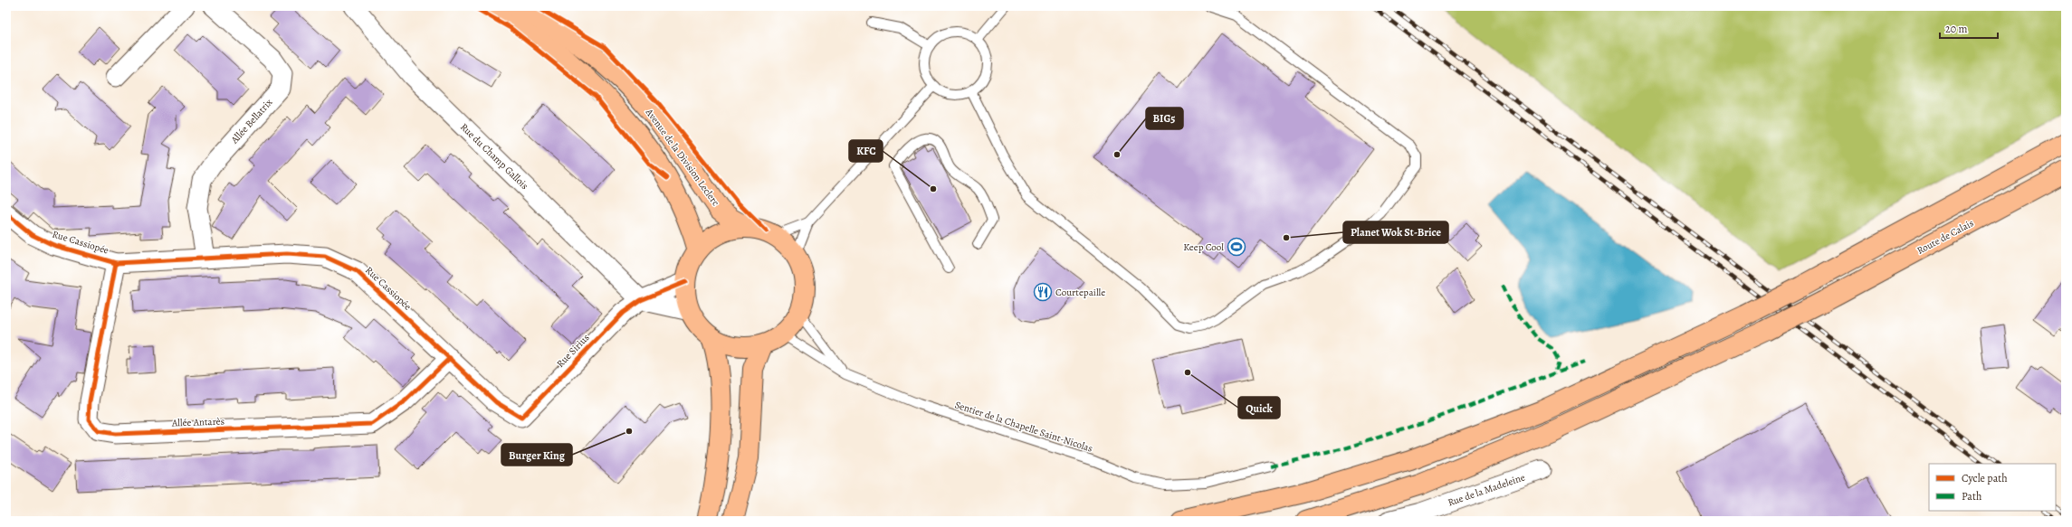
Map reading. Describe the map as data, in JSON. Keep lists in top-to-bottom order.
{
  "streets": {
    "main road": ["Avenue de la Division Leclerc", "Route de Calais"],
    "street": [
      "Allée Bellatrix",
      "Rue du Champ Gallois",
      "Rue Cassiopée",
      "Rue Sirius",
      "Allée Antarès",
      "Rue de la Madeleine"
    ],
    "lane": ["Sentier de la Chapelle Saint-Nicolas"]
  },
  "crossings": [
    ["Allée Bellatrix", "Rue Cassiopée"],
    ["Rue du Champ Gallois", "Rue Sirius"],
    ["Avenue de la Division Leclerc", "Sentier de la Chapelle Saint-Nicolas"],
    ["Rue Cassiopée", "Rue Sirius"],
    ["Rue Cassiopée", "Allée Antarès"]
  ],
  "places": {
    "other": [
      "BIG5",
      "KFC",
      "Planet Wok St-Brice",
      "Quick",
      "Burger King"
    ],
    "sports": ["Keep Cool"],
    "restaurant": ["Courtepaille"]
  },
  "legend": ["Cycle path", "Path"],
  "scale_bar": "20 m"
}
